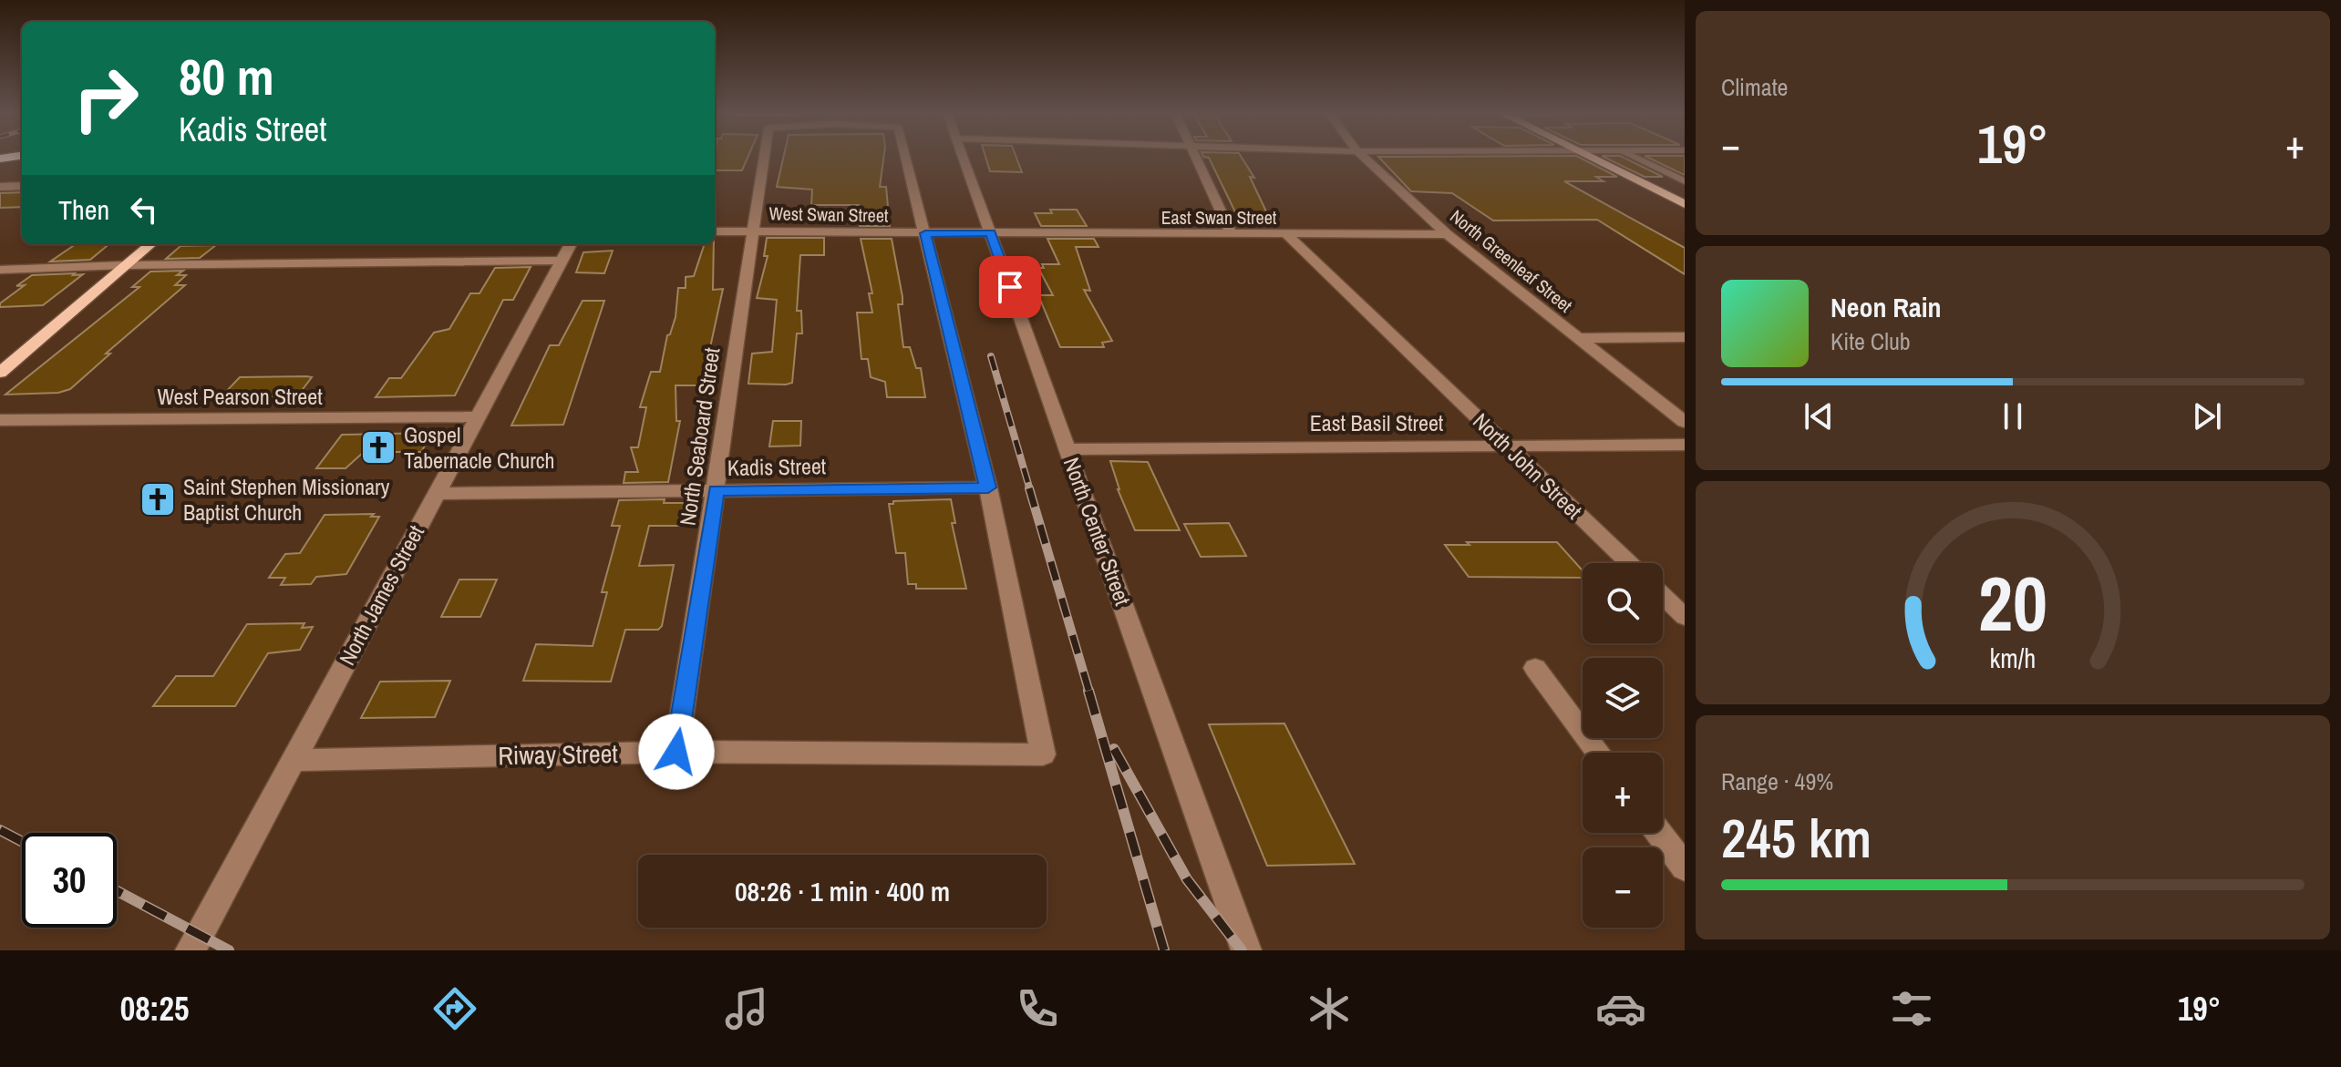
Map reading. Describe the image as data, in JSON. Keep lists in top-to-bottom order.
{
  "streets": {
    "street": [
      "West Swan Street",
      "East Swan Street",
      "North Greenleaf Street",
      "West Pearson Street",
      "East Basil Street",
      "North Seaboard Street",
      "North John Street",
      "Kadis Street",
      "North Center Street",
      "North James Street",
      "Riway Street"
    ]
  },
  "crossings": [
    ["West Swan Street", "East Swan Street"],
    ["West Swan Street", "North Seaboard Street"],
    ["West Swan Street", "North Center Street"],
    ["East Swan Street", "North Greenleaf Street"],
    ["East Swan Street", "North John Street"],
    ["East Swan Street", "North Center Street"],
    ["West Pearson Street", "North James Street"],
    ["East Basil Street", "North John Street"],
    ["East Basil Street", "North Center Street"],
    ["North Seaboard Street", "Kadis Street"],
    ["North Seaboard Street", "Riway Street"],
    ["Kadis Street", "North James Street"],
    ["Kadis Street", "Riway Street"],
    ["North James Street", "Riway Street"]
  ],
  "places": {
    "church": ["Gospel Tabernacle Church", "Saint Stephen Missionary Baptist Church"]
  },
  "page": {
    "tile": [
      "Climate",
      ["Range · 49%", "245 km"]
    ],
    "turn": ["80 m", "Kadis Street"],
    "heat": ["−", "19°", "+"],
    "then": "Then",
    "song": ["Neon Rain", "Kite Club"],
    "map_buttons": ["+", "−"],
    "limit": "30",
    "trip": "08:26 · 1 min · 400 m",
    "tabs": ["08:25", "19°"],
    "gauge": ["20", "km/h"]
  }
}
